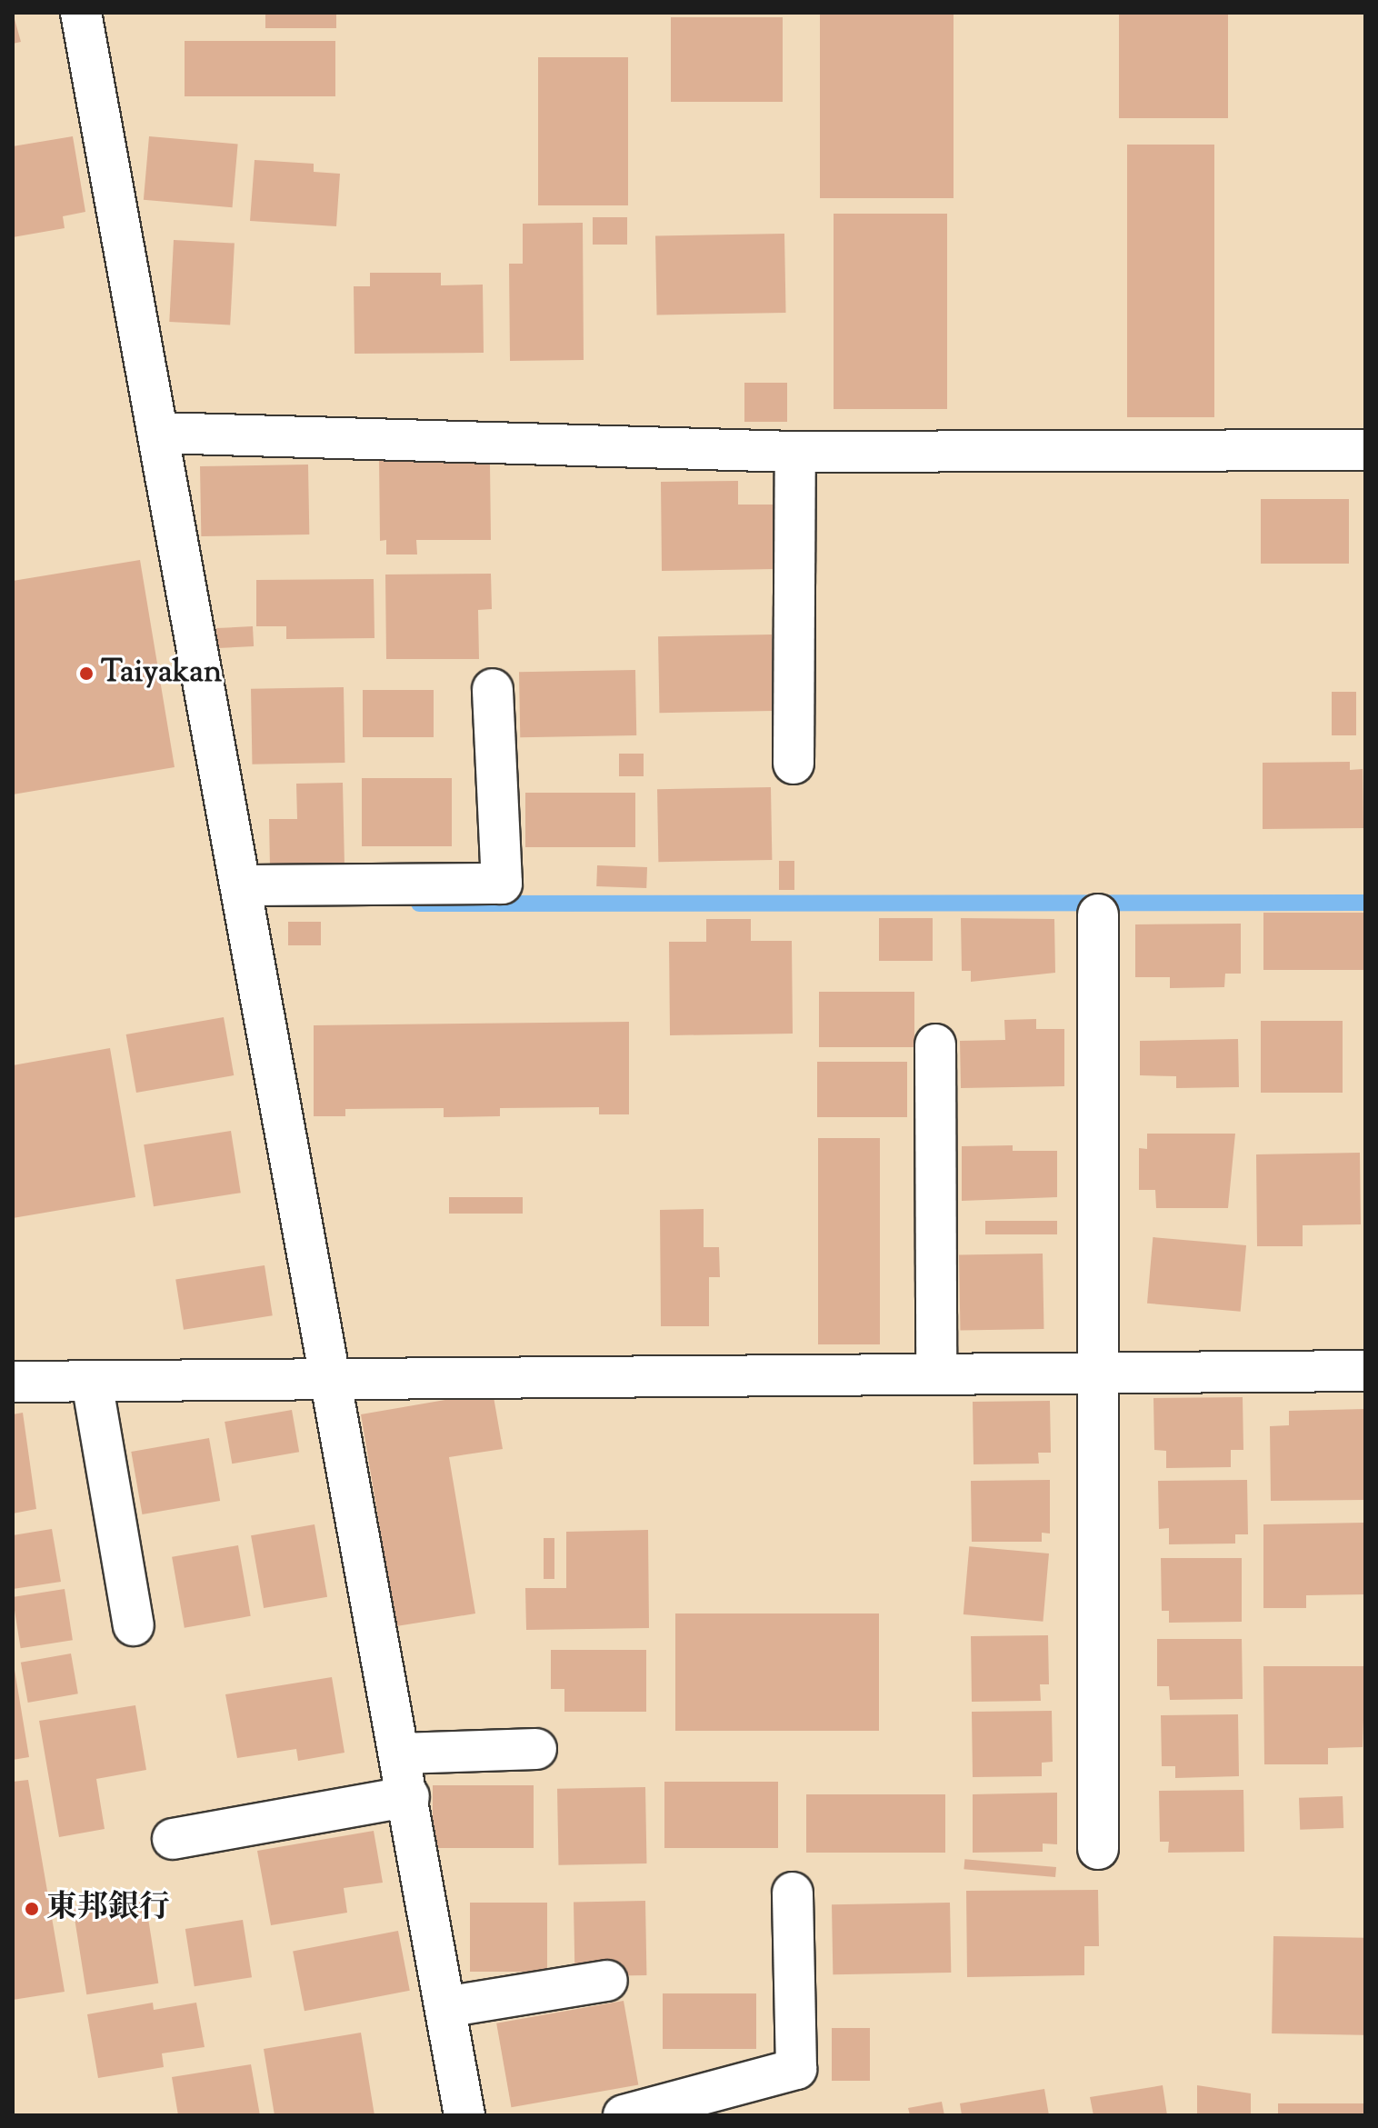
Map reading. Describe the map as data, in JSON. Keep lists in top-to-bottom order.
{
  "places": ["Taiyakan", "東邦銀行"]
}
